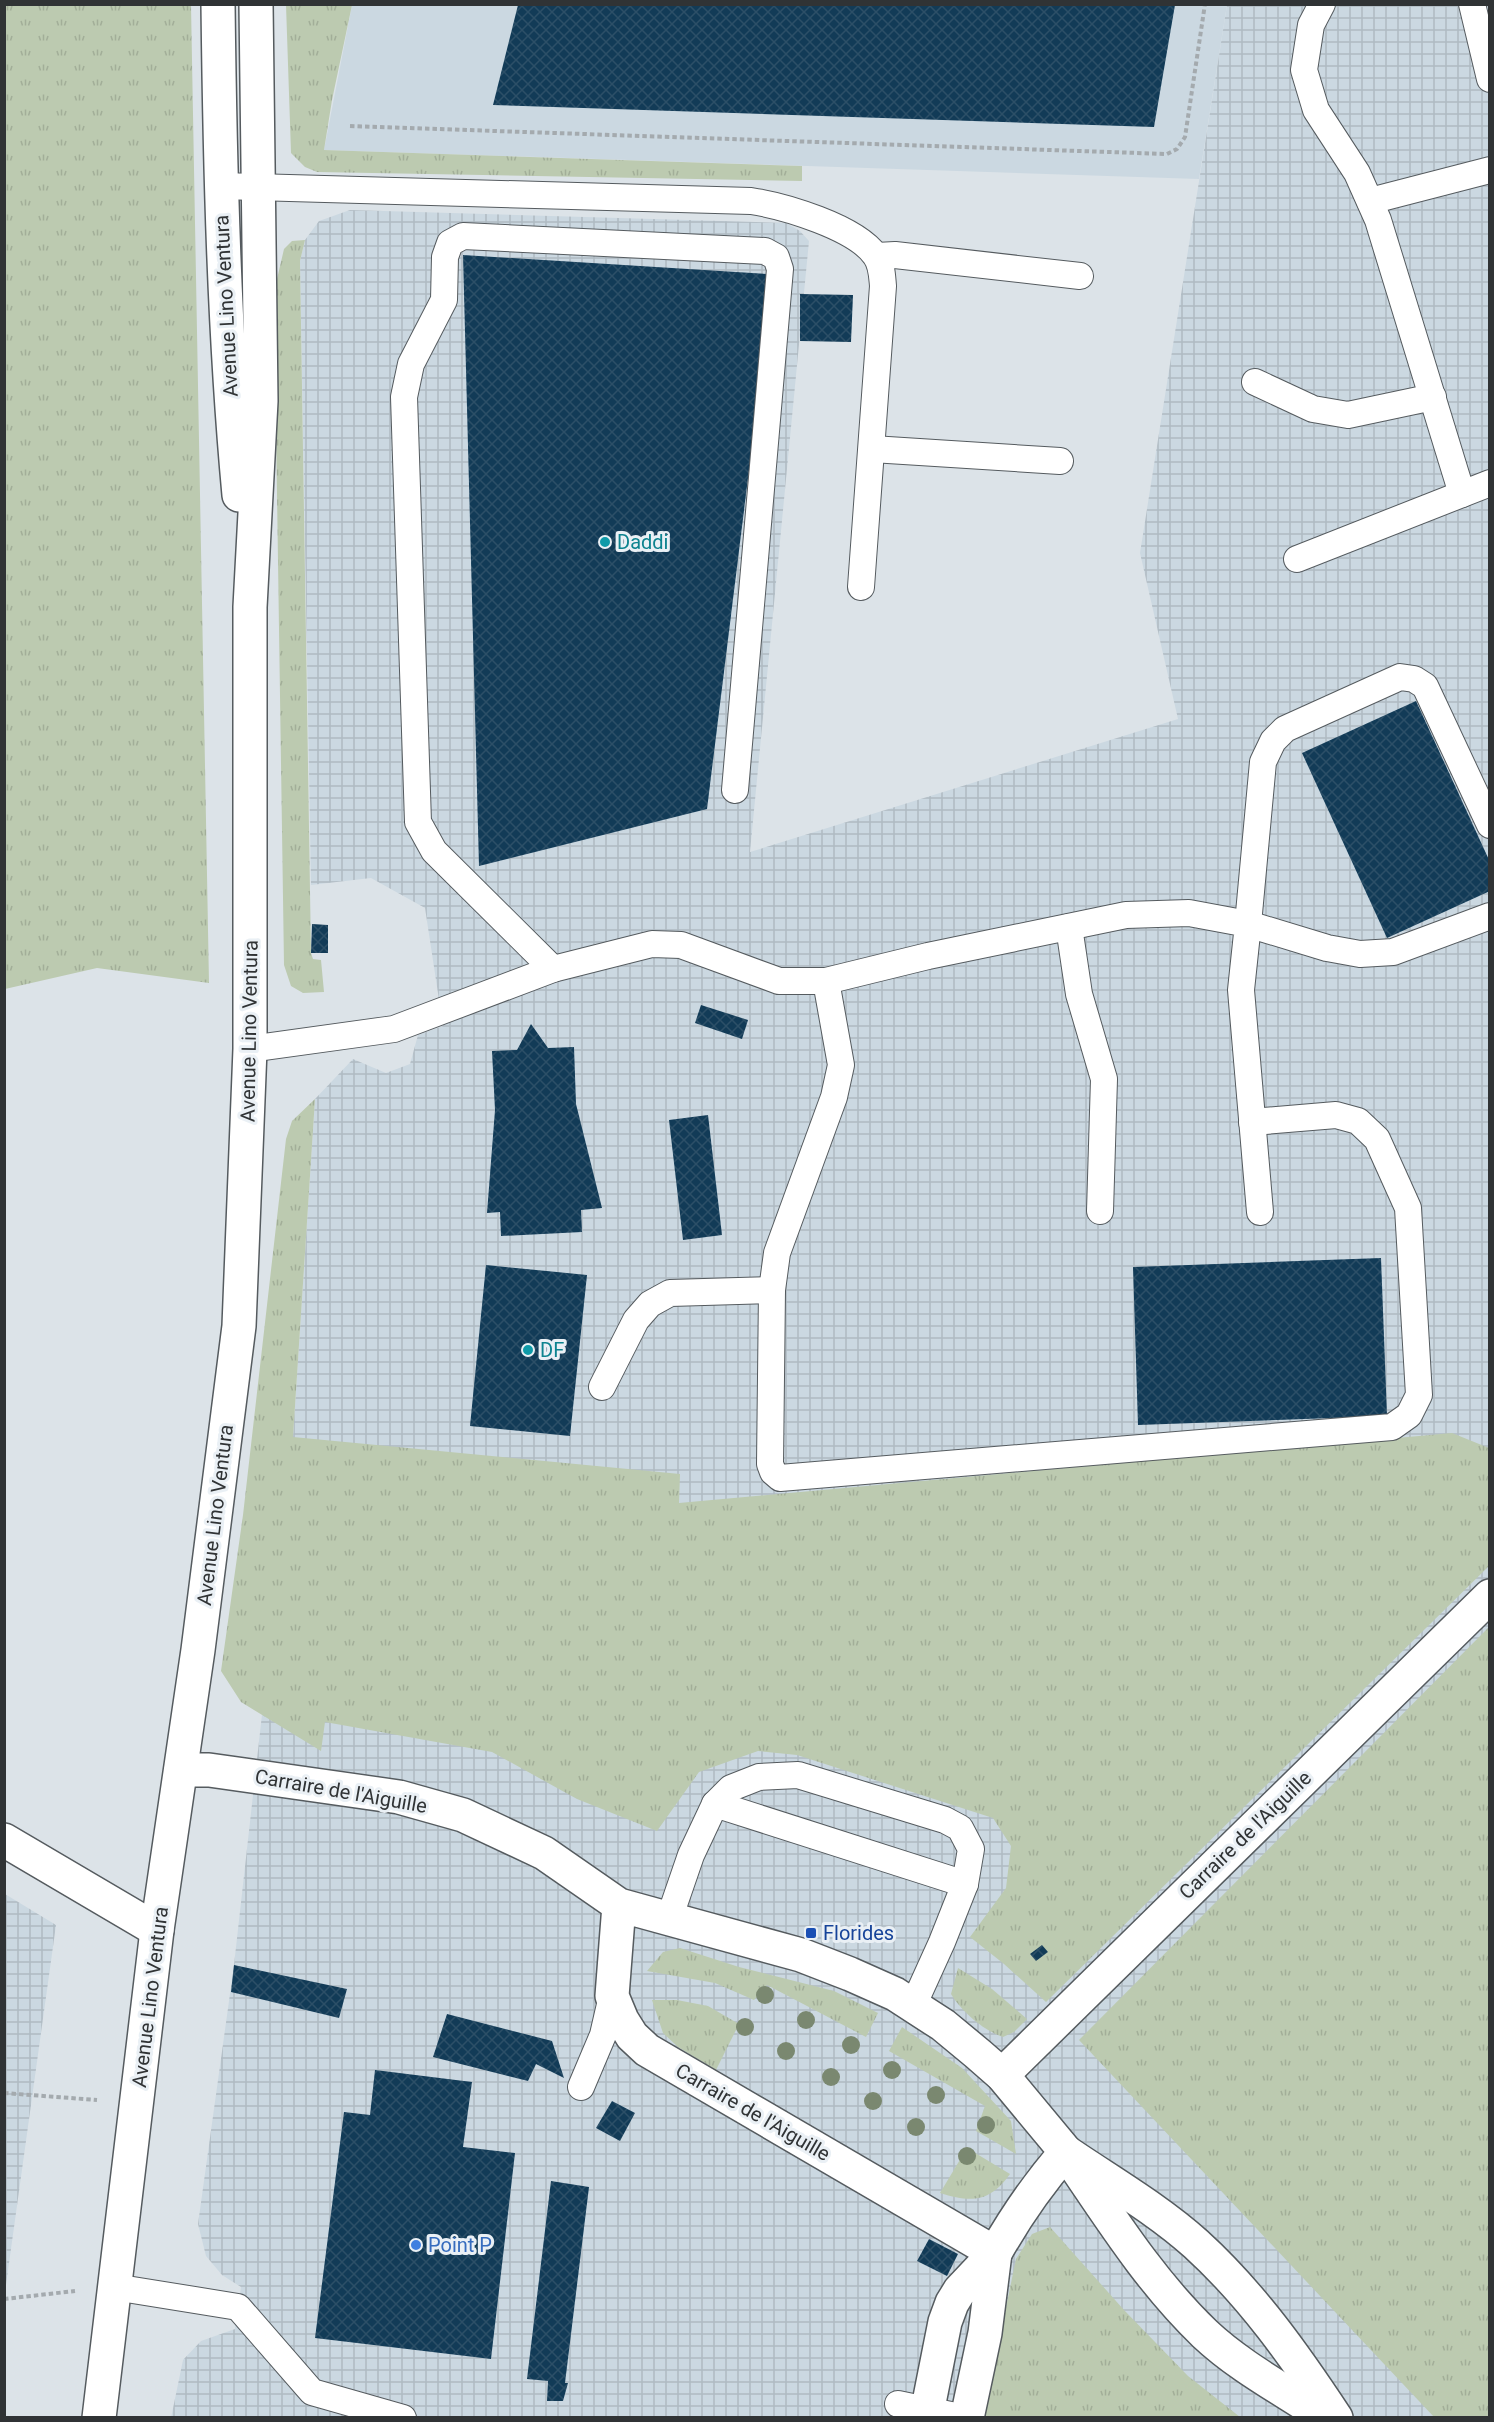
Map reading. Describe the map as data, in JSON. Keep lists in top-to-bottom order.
{
  "streets": {
    "street": ["Avenue Lino Ventura", "Carraire de l'Aiguille"]
  },
  "crossings": [
    ["Avenue Lino Ventura", "Carraire de l'Aiguille"]
  ],
  "places": {
    "other": ["Daddi", "DF", "Point P"],
    "transit": ["Florides"]
  }
}
